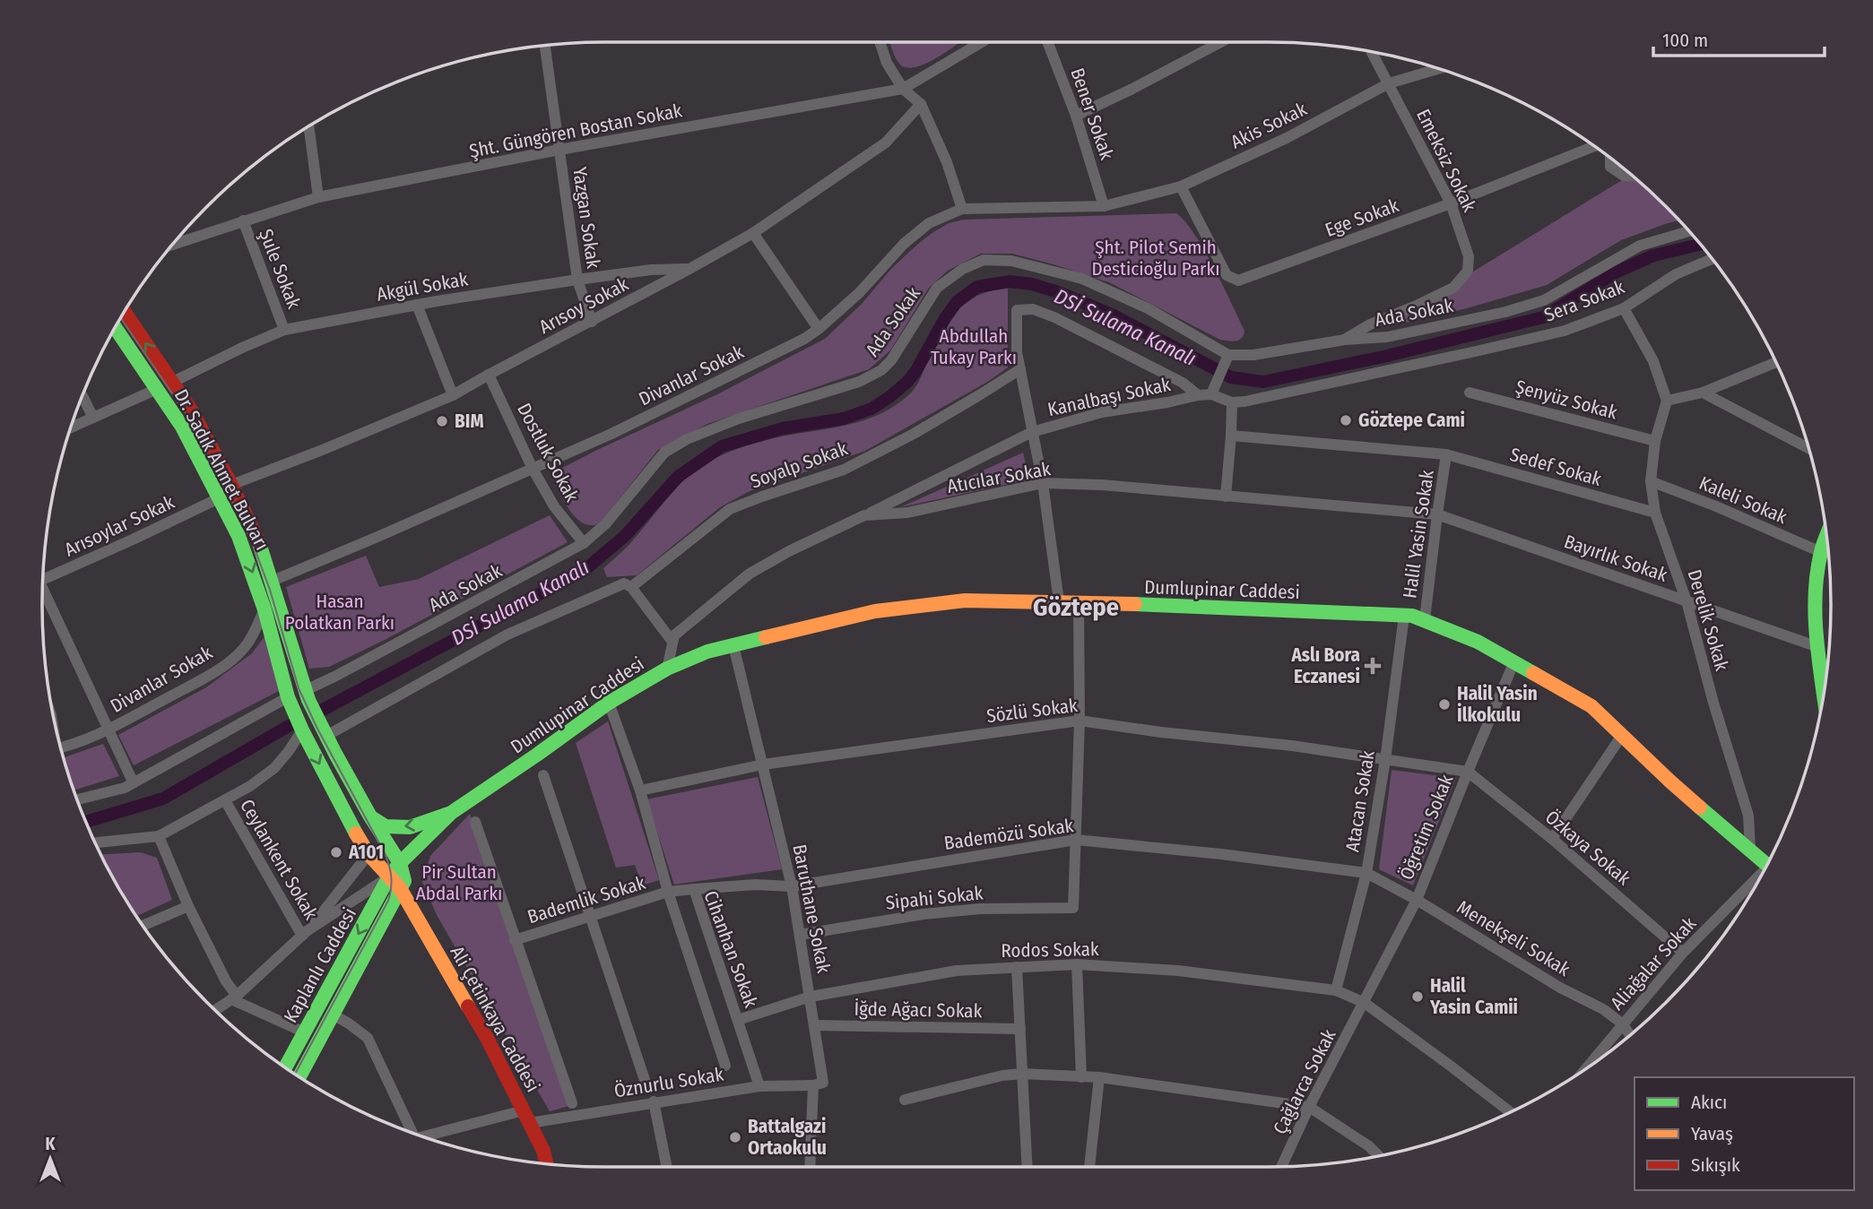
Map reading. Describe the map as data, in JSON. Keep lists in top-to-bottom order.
{
  "streets": {
    "main road": [
      "Dr. Sadık Ahmet Bulvarı",
      "Dumlupinar Caddesi",
      "Kaplanlı Caddesi",
      "Ali Çetinkaya Caddesi"
    ],
    "street": [
      "Bener Sokak",
      "Akis Sokak",
      "Şht. Güngören Bostan Sokak",
      "Emeksiz Sokak",
      "Yazgan Sokak",
      "Ege Sokak",
      "Şule Sokak",
      "Akgül Sokak",
      "Sera Sokak",
      "Arısoy Sokak",
      "Ada Sokak",
      "Divanlar Sokak",
      "Kanalbaşı Sokak",
      "Şenyüz Sokak",
      "Dostluk Sokak",
      "Soyalp Sokak",
      "Sedef Sokak",
      "Atıcılar Sokak",
      "Kaleli Sokak",
      "Arısoylar Sokak",
      "Halil Yasin Sokak",
      "Bayırlık Sokak",
      "Derelik Sokak",
      "Sözlü Sokak",
      "Atacan Sokak",
      "Öğretim Sokak",
      "Bademözü Sokak",
      "Özkaya Sokak",
      "Ceylankent Sokak",
      "Sipahi Sokak",
      "Bademlik Sokak",
      "Baruthane Sokak",
      "Menekşeli Sokak",
      "Cihanhan Sokak",
      "Rodos Sokak",
      "Aliağalar Sokak",
      "İğde Ağacı Sokak",
      "Çağlarca Sokak",
      "Öznurlu Sokak"
    ]
  },
  "crossings": [
    ["Bener Sokak", "Akis Sokak"],
    ["Bener Sokak", "Divanlar Sokak"],
    ["Akis Sokak", "Emeksiz Sokak"],
    ["Akis Sokak", "Ege Sokak"],
    ["Akis Sokak", "Divanlar Sokak"],
    ["Şht. Güngören Bostan Sokak", "Yazgan Sokak"],
    ["Şht. Güngören Bostan Sokak", "Şule Sokak"],
    ["Emeksiz Sokak", "Ege Sokak"],
    ["Emeksiz Sokak", "Ada Sokak"],
    ["Yazgan Sokak", "Akgül Sokak"],
    ["Yazgan Sokak", "Arısoy Sokak"],
    ["Şule Sokak", "Akgül Sokak"],
    ["Akgül Sokak", "Arısoy Sokak"],
    ["Akgül Sokak", "Dr. Sadık Ahmet Bulvarı"],
    ["Sera Sokak", "Kanalbaşı Sokak"],
    ["Arısoy Sokak", "Dostluk Sokak"],
    ["Arısoy Sokak", "Dr. Sadık Ahmet Bulvarı"],
    ["Ada Sokak", "Dostluk Sokak"],
    ["Ada Sokak", "Dr. Sadık Ahmet Bulvarı"],
    ["Divanlar Sokak", "Dostluk Sokak"],
    ["Divanlar Sokak", "Dr. Sadık Ahmet Bulvarı"],
    ["Kanalbaşı Sokak", "Atıcılar Sokak"],
    ["Şenyüz Sokak", "Derelik Sokak"],
    ["Sedef Sokak", "Halil Yasin Sokak"],
    ["Sedef Sokak", "Derelik Sokak"],
    ["Dr. Sadık Ahmet Bulvarı", "Arısoylar Sokak"],
    ["Dr. Sadık Ahmet Bulvarı", "Dumlupinar Caddesi"],
    ["Dr. Sadık Ahmet Bulvarı", "Kaplanlı Caddesi"],
    ["Dr. Sadık Ahmet Bulvarı", "Ali Çetinkaya Caddesi"],
    ["Atıcılar Sokak", "Halil Yasin Sokak"],
    ["Atıcılar Sokak", "Bayırlık Sokak"],
    ["Kaleli Sokak", "Derelik Sokak"],
    ["Halil Yasin Sokak", "Bayırlık Sokak"],
    ["Halil Yasin Sokak", "Dumlupinar Caddesi"],
    ["Bayırlık Sokak", "Derelik Sokak"],
    ["Dumlupinar Caddesi", "Derelik Sokak"],
    ["Dumlupinar Caddesi", "Atacan Sokak"],
    ["Dumlupinar Caddesi", "Öğretim Sokak"],
    ["Dumlupinar Caddesi", "Baruthane Sokak"],
    ["Dumlupinar Caddesi", "Kaplanlı Caddesi"],
    ["Sözlü Sokak", "Atacan Sokak"],
    ["Sözlü Sokak", "Öğretim Sokak"],
    ["Sözlü Sokak", "Özkaya Sokak"],
    ["Sözlü Sokak", "Baruthane Sokak"],
    ["Atacan Sokak", "Bademözü Sokak"],
    ["Atacan Sokak", "Menekşeli Sokak"],
    ["Atacan Sokak", "Rodos Sokak"],
    ["Öğretim Sokak", "Özkaya Sokak"],
    ["Öğretim Sokak", "Menekşeli Sokak"],
    ["Öğretim Sokak", "Rodos Sokak"],
    ["Öğretim Sokak", "Çağlarca Sokak"],
    ["Bademözü Sokak", "Sipahi Sokak"],
    ["Bademözü Sokak", "Baruthane Sokak"],
    ["Bademözü Sokak", "Menekşeli Sokak"],
    ["Bademözü Sokak", "Cihanhan Sokak"],
    ["Özkaya Sokak", "Aliağalar Sokak"],
    ["Sipahi Sokak", "Baruthane Sokak"],
    ["Bademlik Sokak", "Cihanhan Sokak"],
    ["Baruthane Sokak", "Rodos Sokak"],
    ["Baruthane Sokak", "İğde Ağacı Sokak"],
    ["Baruthane Sokak", "Öznurlu Sokak"],
    ["Menekşeli Sokak", "Aliağalar Sokak"],
    ["Cihanhan Sokak", "Rodos Sokak"],
    ["Cihanhan Sokak", "Öznurlu Sokak"],
    ["Rodos Sokak", "Çağlarca Sokak"],
    ["Kaplanlı Caddesi", "Ali Çetinkaya Caddesi"],
    ["Ali Çetinkaya Caddesi", "Öznurlu Sokak"]
  ],
  "districts": ["Göztepe"],
  "water": ["DSİ Sulama Kanalı"],
  "parks": [
    "Şht. Pilot Semih Desticioğlu Parkı",
    "Abdullah Tukay Parkı",
    "Hasan Polatkan Parkı",
    "Pir Sultan Abdal Parkı"
  ],
  "places": {
    "other": [
      "Göztepe Cami",
      "BIM",
      "Halil Yasin İlkokulu",
      "A101",
      "Halil Yasin Camii",
      "Battalgazi Ortaokulu"
    ],
    "health": ["Aslı Bora Eczanesi"]
  },
  "legend": ["Akıcı", "Yavaş", "Sıkışık"],
  "scale_bar": "100 m",
  "north": "top"
}
